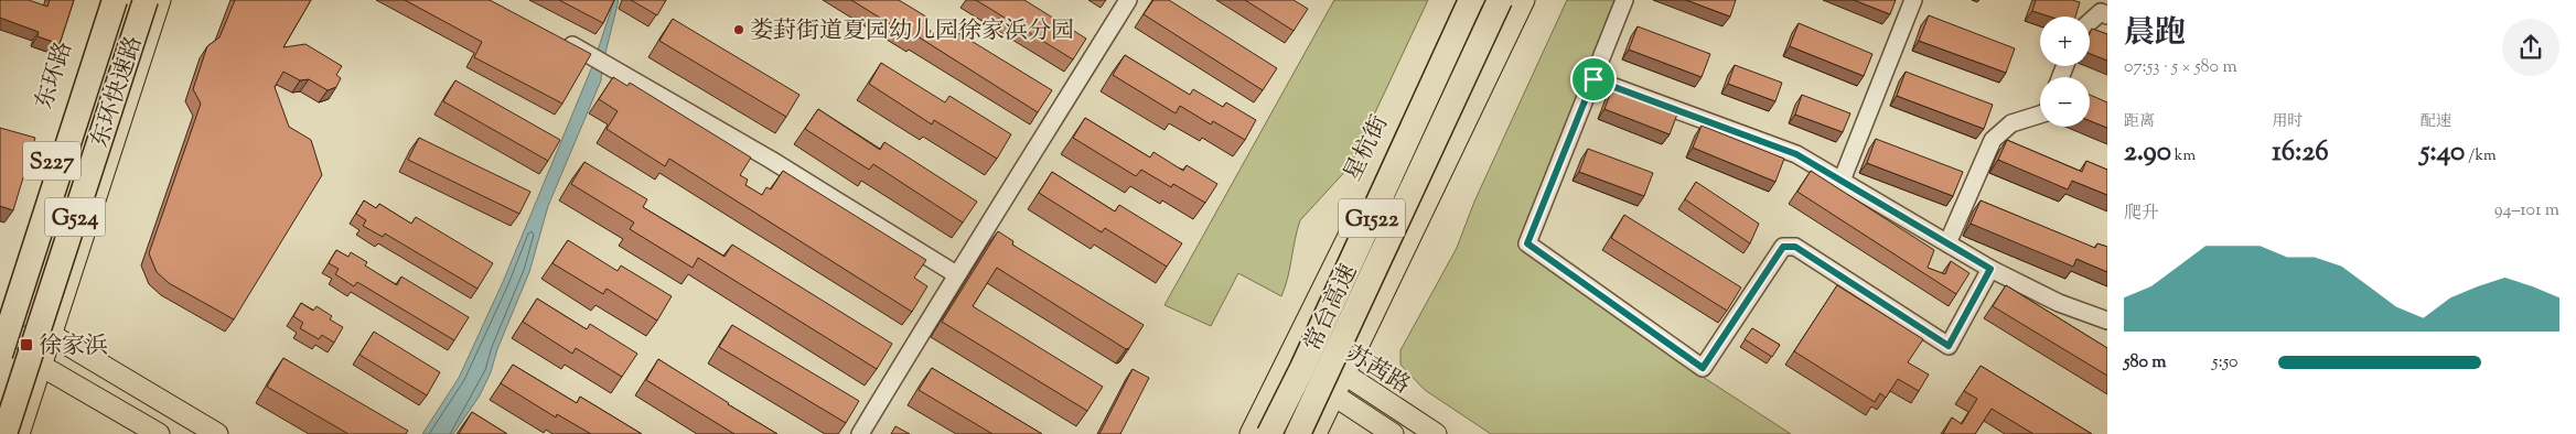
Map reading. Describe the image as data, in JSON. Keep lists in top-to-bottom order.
{
  "streets": {
    "highway": [
      "东环快速路",
      "G524",
      "G1522",
      "常台高速"
    ],
    "main road": [
      "东环路",
      "星杭街",
      "S227",
      "苏茜路"
    ]
  },
  "crossings": [
    ["星杭街", "苏茜路"]
  ],
  "places": {
    "other": ["娄葑街道夏园幼儿园徐家浜分园"],
    "transit": ["徐家浜"]
  },
  "page": {
    "heading": ["晨跑", "07:53 · 5 × 580 m"],
    "map_buttons": ["+", "−"],
    "stats": [
      ["距离", "2.90 km"],
      ["用时", "16:26"],
      ["配速", "5:40 /km"]
    ],
    "chart": ["爬升", "94–101 m"],
    "list": [
      {
        "name": "580 m",
        "note": "5:50"
      }
    ]
  }
}
